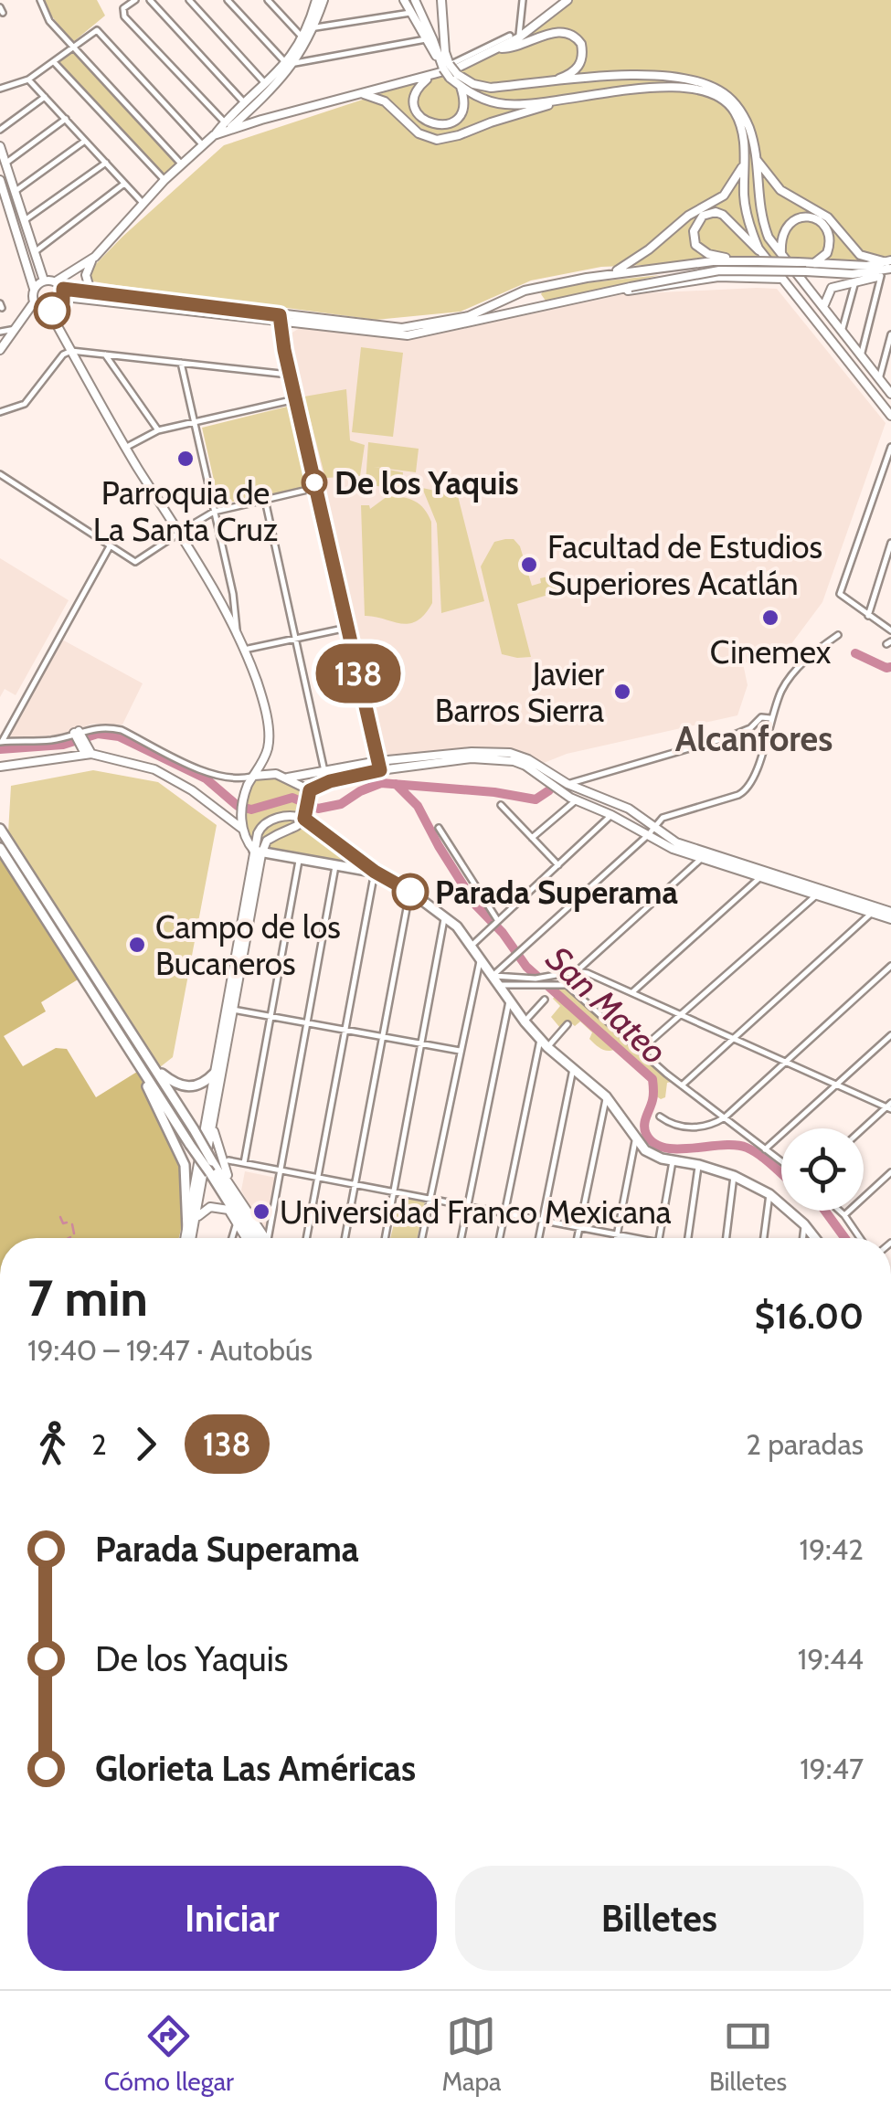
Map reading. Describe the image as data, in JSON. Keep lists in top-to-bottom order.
{
  "districts": ["Alcanfores"],
  "water": ["San Mateo"],
  "places": [
    "Parroquia de La Santa Cruz",
    "De los Yaquis",
    "Facultad de Estudios Superiores Acatlán",
    "Cinemex",
    "Javier Barros Sierra",
    "Parada Superama",
    "Campo de los Bucaneros",
    "Universidad Franco Mexicana"
  ],
  "lines": ["bus line 138"],
  "page": {
    "on_map": "138",
    "heading": ["7 min", "19:40 – 19:47 · Autobús", "$16.00"],
    "legs": ["2", "138", "2 paradas"],
    "list": [
      {
        "name": "Parada Superama",
        "value": "19:42"
      },
      {
        "name": "De los Yaquis",
        "value": "19:44"
      },
      {
        "name": "Glorieta Las Américas",
        "value": "19:47"
      }
    ],
    "buttons": ["Iniciar", "Billetes"],
    "tabs": ["Cómo llegar", "Mapa", "Billetes"]
  }
}
